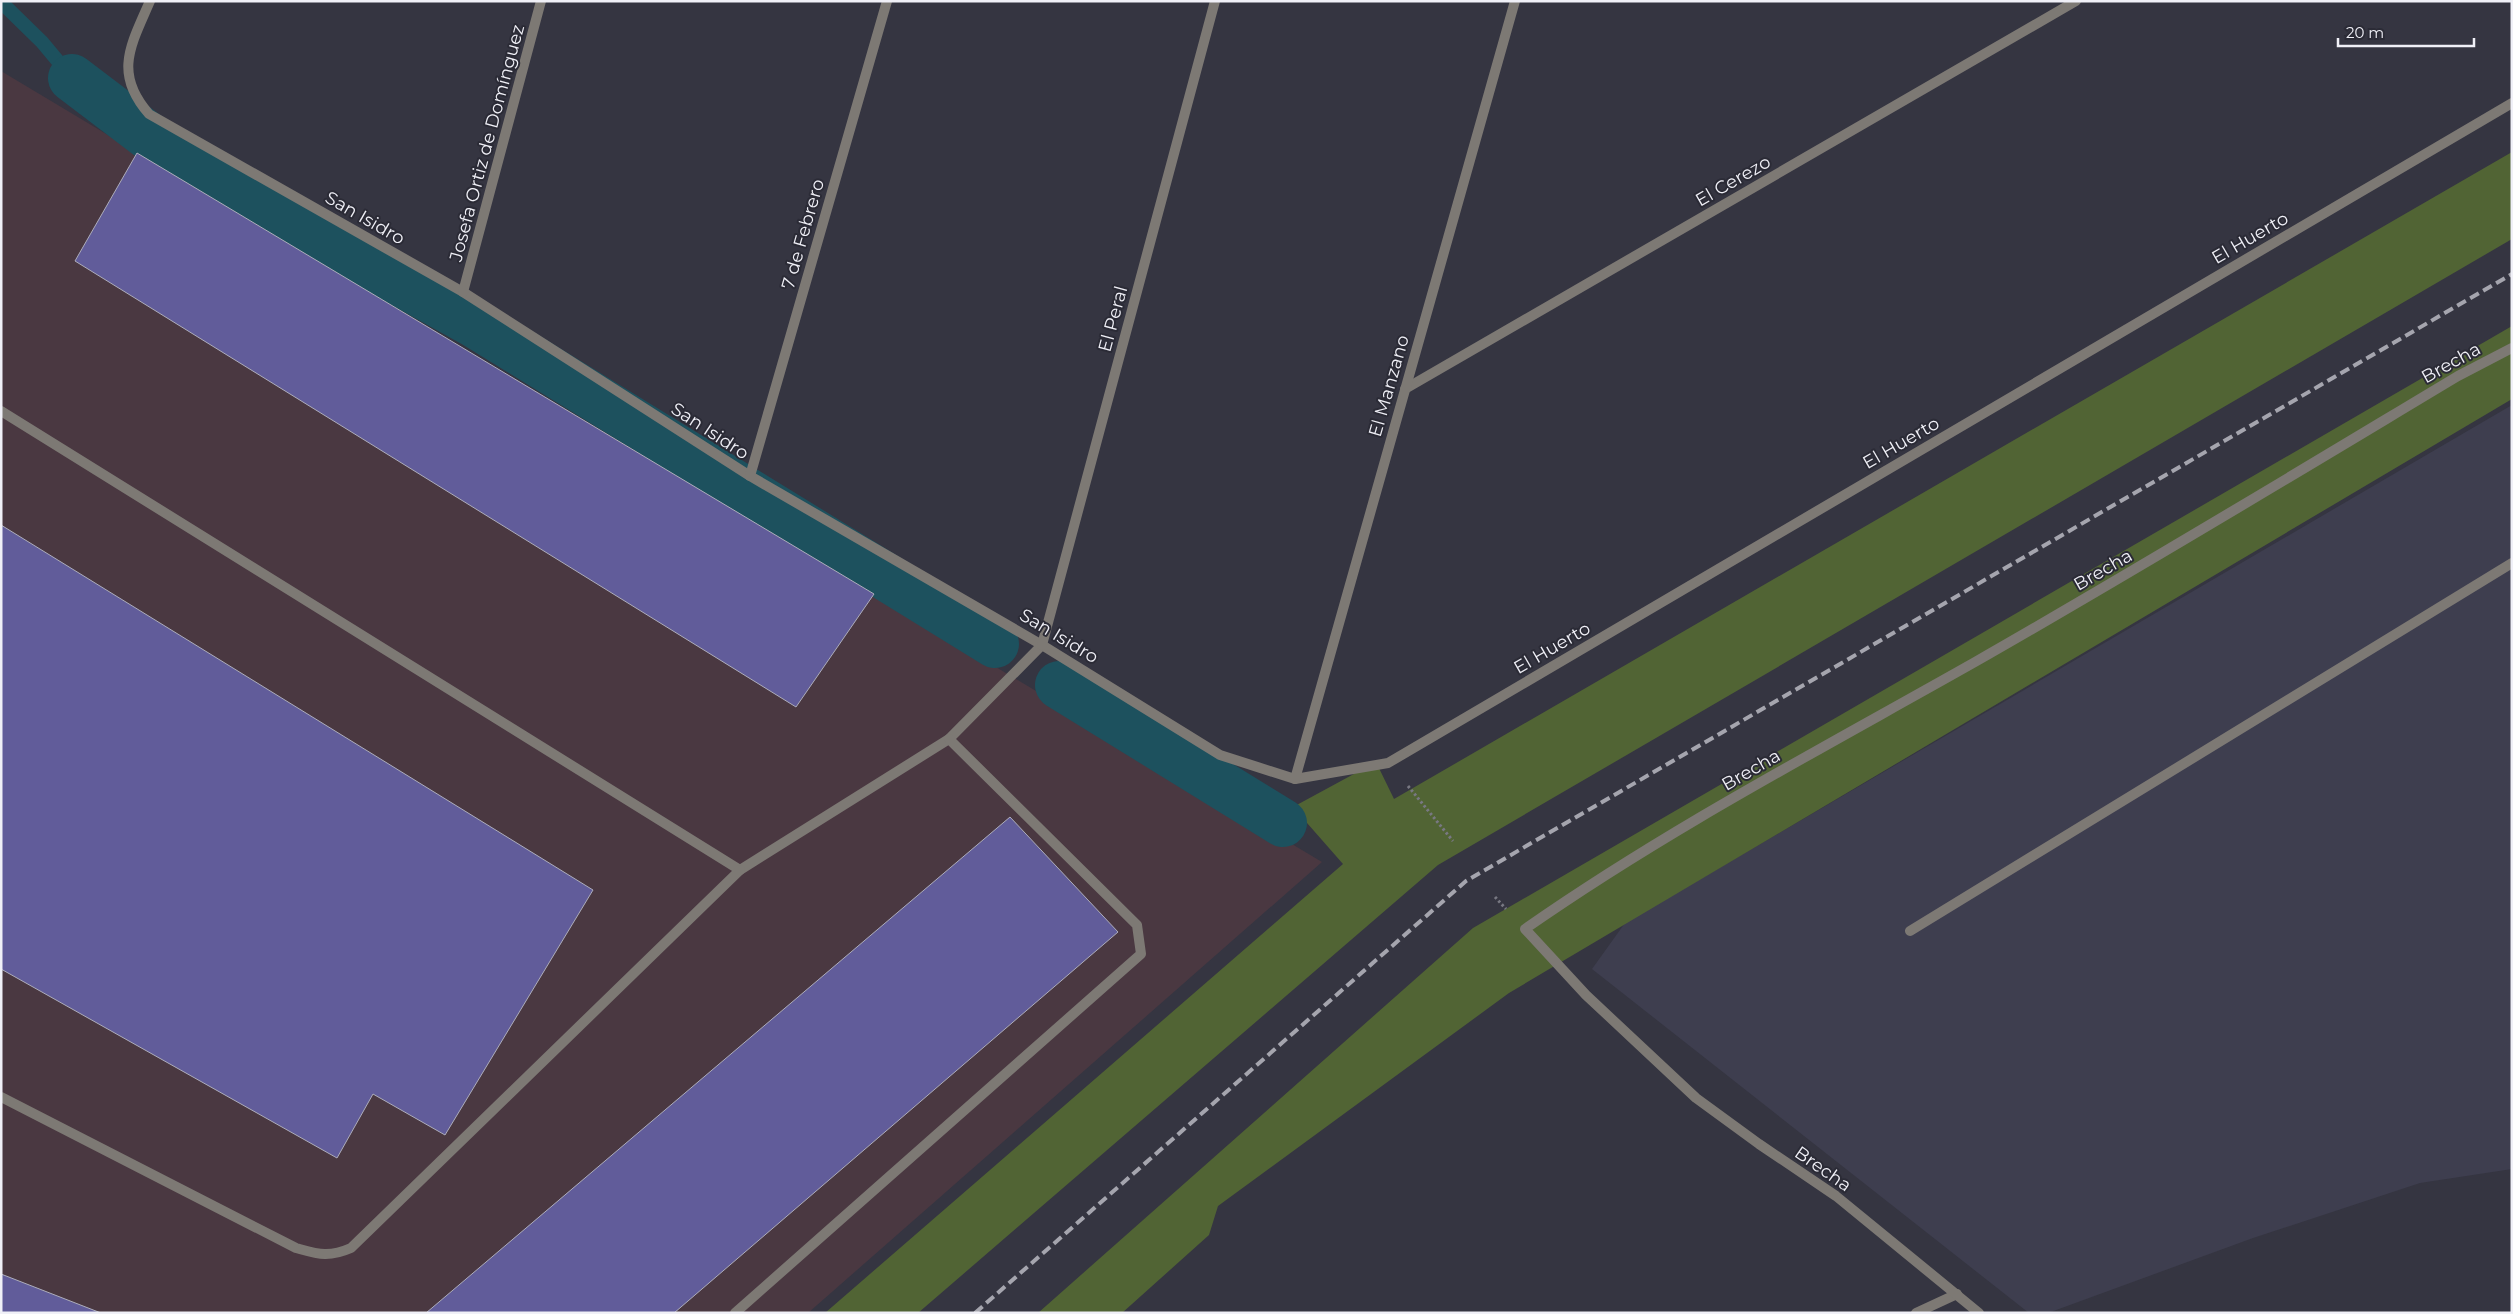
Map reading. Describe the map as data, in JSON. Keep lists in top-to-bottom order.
{
  "streets": {
    "street": [
      "Josefa Ortiz de Domínguez",
      "El Cerezo",
      "San Isidro",
      "7 de Febrero",
      "El Huerto",
      "El Peral",
      "Brecha",
      "El Manzano"
    ]
  },
  "crossings": [
    ["Josefa Ortiz de Domínguez", "San Isidro"],
    ["El Cerezo", "El Manzano"],
    ["San Isidro", "7 de Febrero"],
    ["San Isidro", "El Huerto"],
    ["San Isidro", "El Peral"],
    ["San Isidro", "El Manzano"],
    ["El Huerto", "El Manzano"]
  ],
  "scale_bar": "20 m"
}
